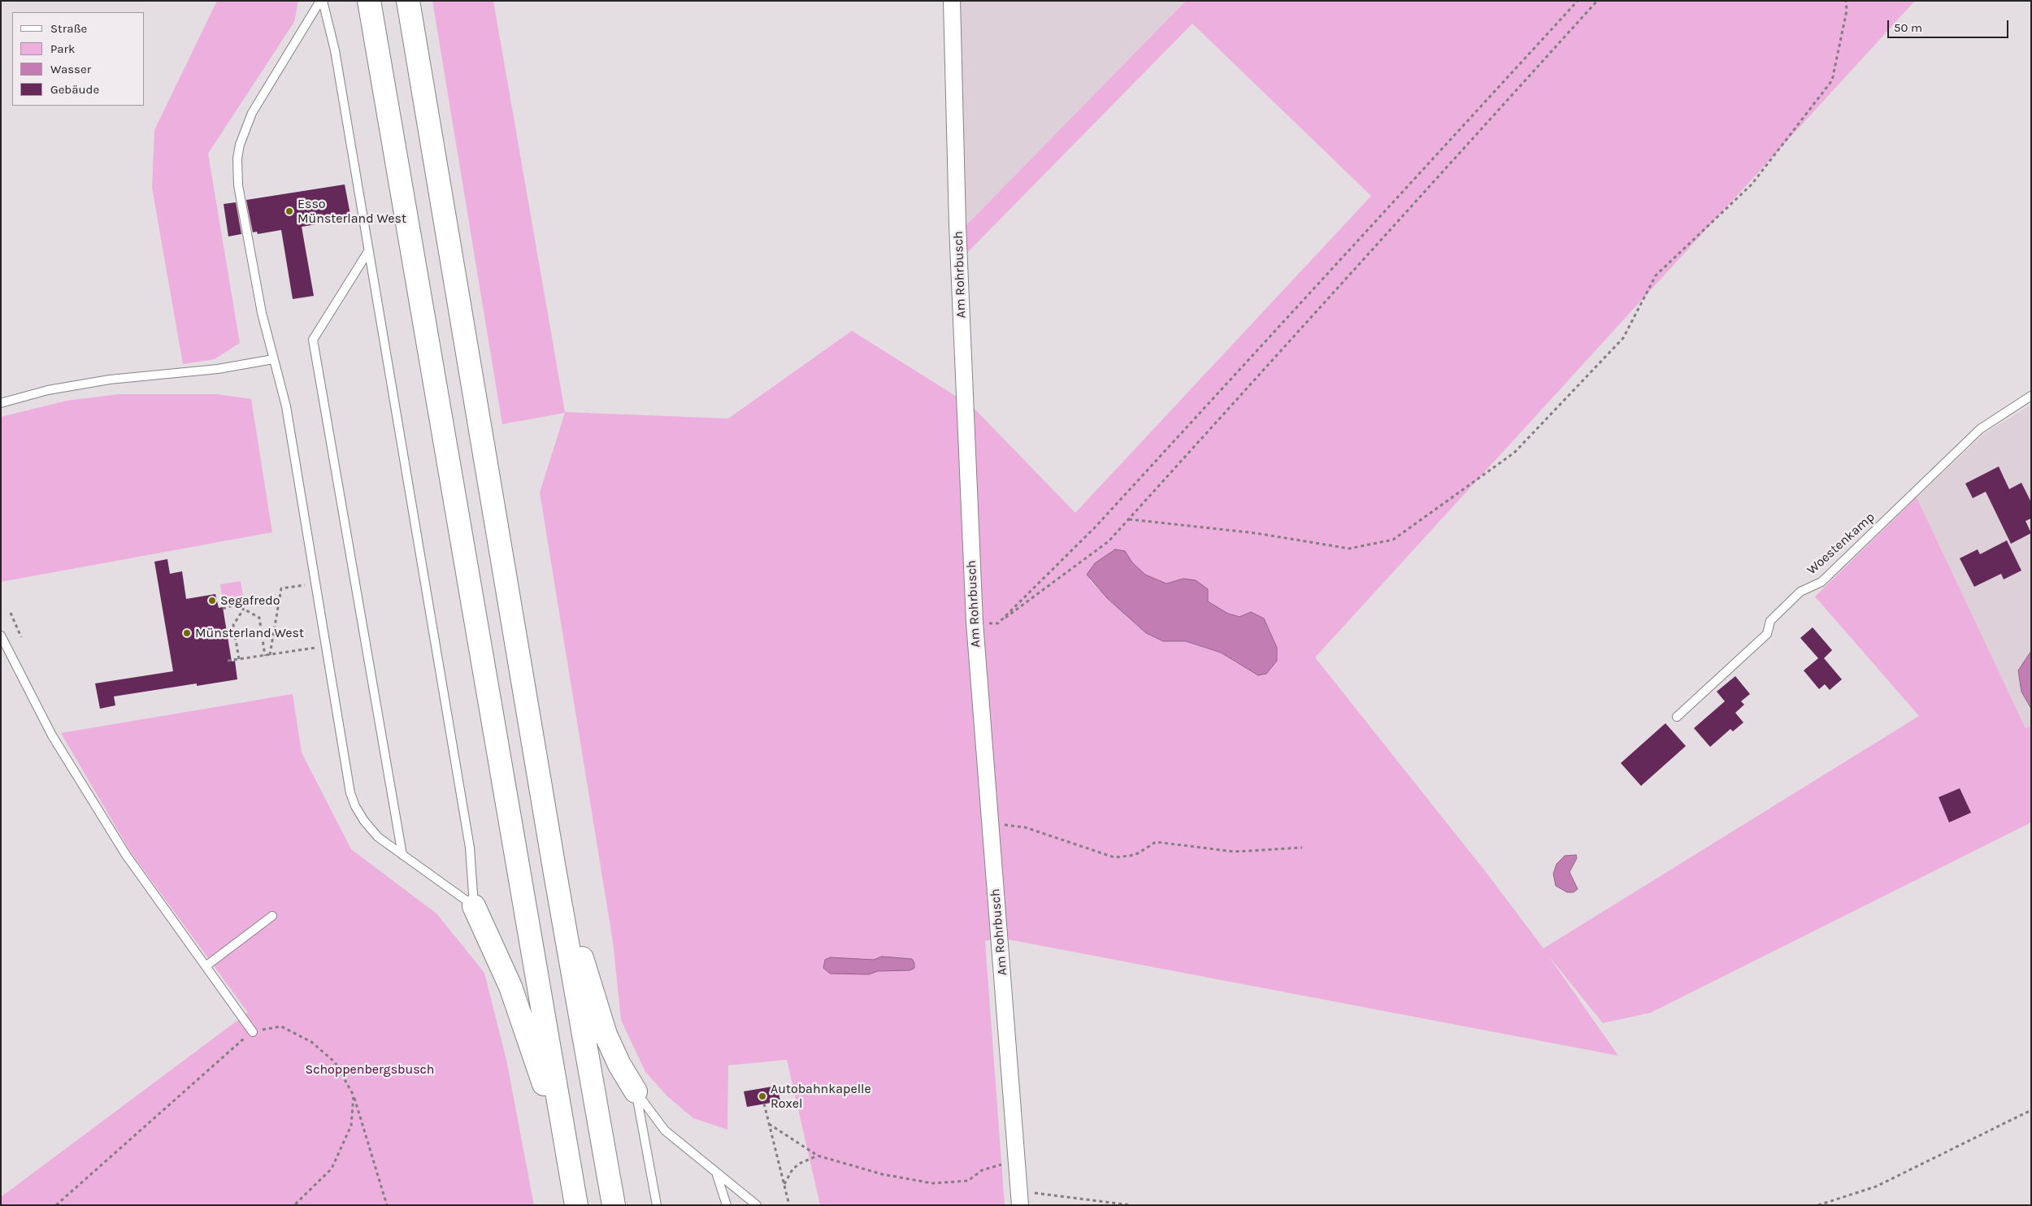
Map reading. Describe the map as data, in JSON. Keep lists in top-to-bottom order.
{
  "streets": {
    "street": ["Am Rohrbusch"],
    "lane": ["Woestenkamp"]
  },
  "parks": ["Schoppenbergsbusch"],
  "places": [
    "Esso Münsterland West",
    "Segafredo",
    "Münsterland West",
    "Autobahnkapelle Roxel"
  ],
  "legend": [
    "Straße",
    "Park",
    "Wasser",
    "Gebäude"
  ],
  "scale_bar": "50 m"
}
